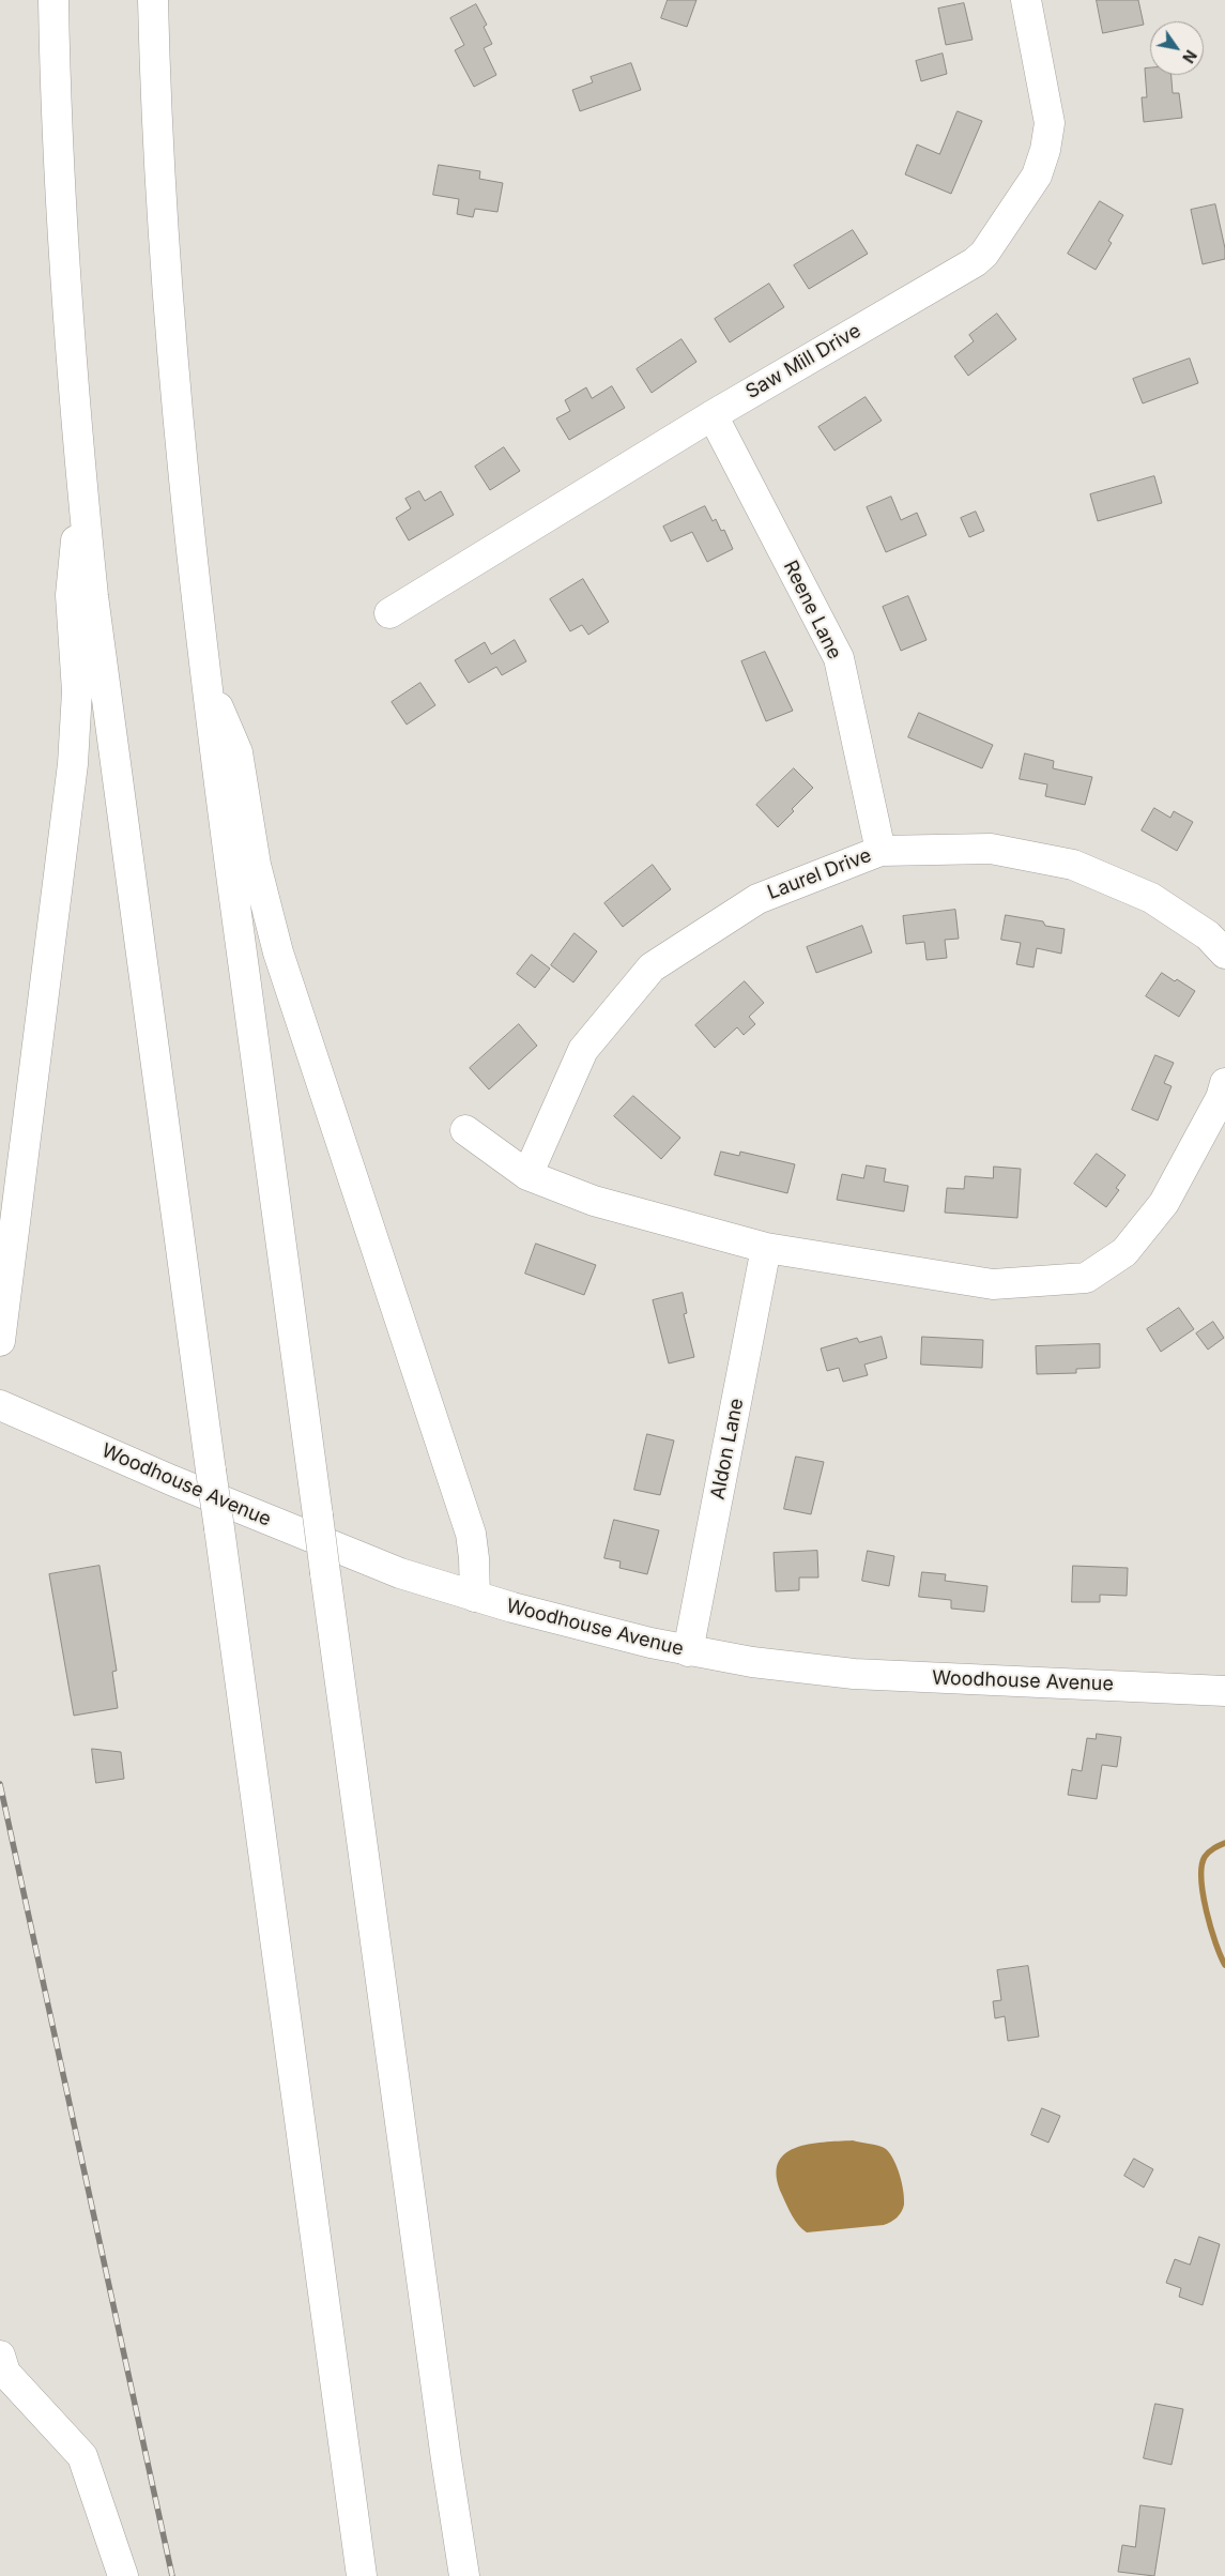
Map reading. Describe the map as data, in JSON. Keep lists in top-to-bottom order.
{
  "streets": {
    "main road": [
      "Saw Mill Drive",
      "Reene Lane",
      "Laurel Drive",
      "Aldon Lane",
      "Woodhouse Avenue"
    ]
  },
  "crossings": [
    ["Saw Mill Drive", "Reene Lane"],
    ["Reene Lane", "Laurel Drive"],
    ["Aldon Lane", "Woodhouse Avenue"]
  ],
  "north": "bottom right"
}
